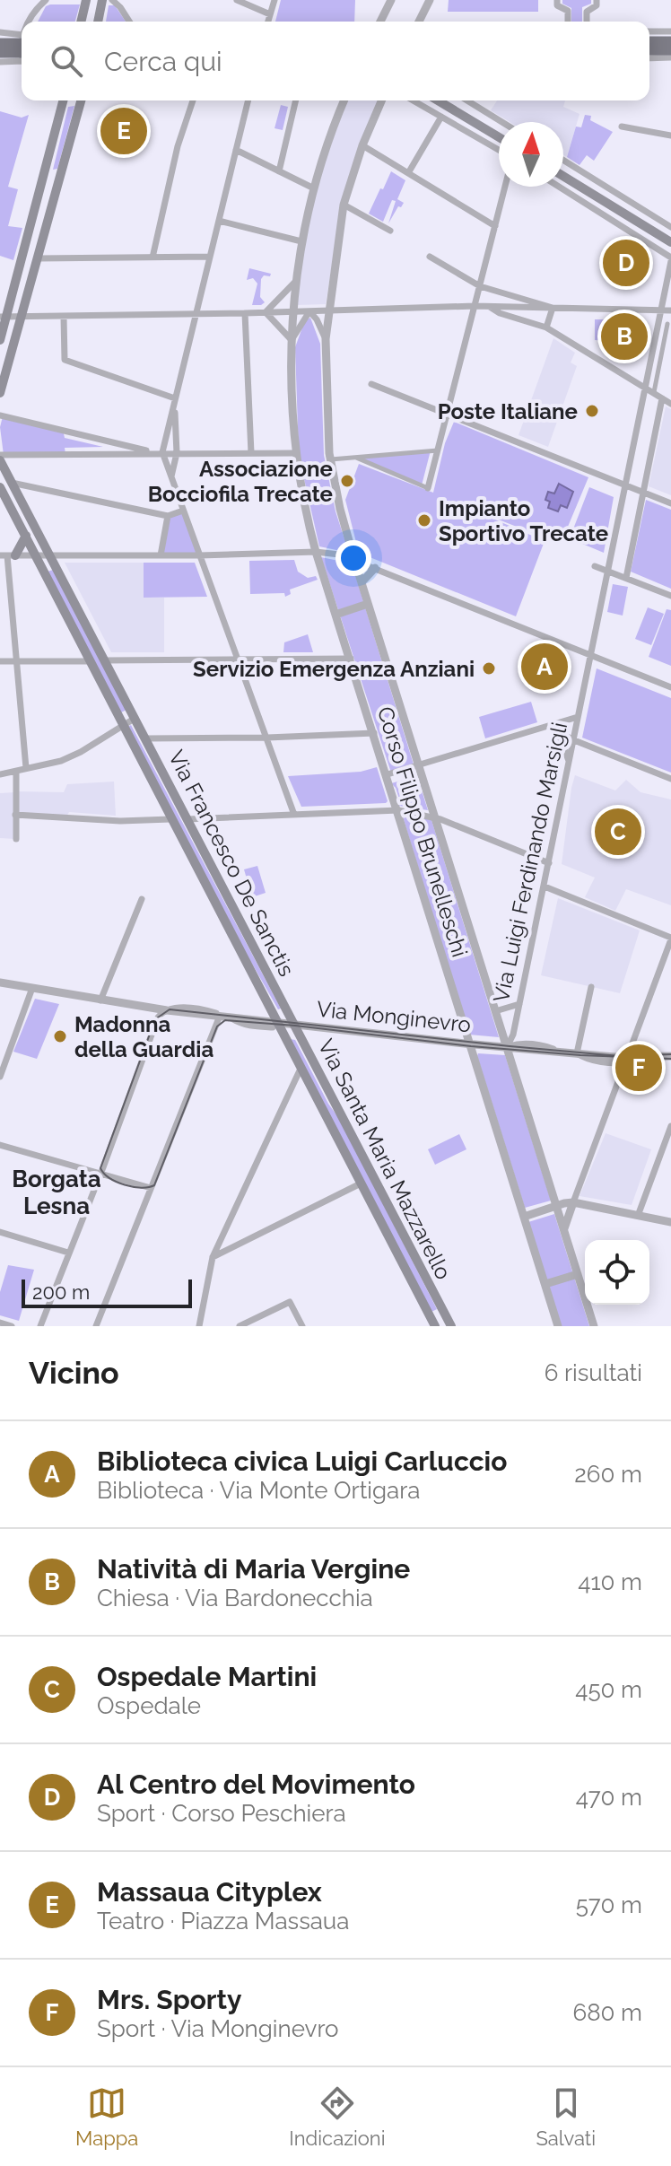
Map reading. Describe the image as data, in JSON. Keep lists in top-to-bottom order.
{
  "streets": {
    "main road": ["Via Francesco De Sanctis", "Via Santa Maria Mazzarello"],
    "street": ["Corso Filippo Brunelleschi", "Via Luigi Ferdinando Marsigli", "Via Monginevro"]
  },
  "crossings": [
    ["Corso Filippo Brunelleschi", "Via Luigi Ferdinando Marsigli"],
    ["Corso Filippo Brunelleschi", "Via Monginevro"],
    ["Via Luigi Ferdinando Marsigli", "Via Monginevro"],
    ["Via Francesco De Sanctis", "Via Monginevro"],
    ["Via Francesco De Sanctis", "Via Santa Maria Mazzarello"],
    ["Via Monginevro", "Via Santa Maria Mazzarello"]
  ],
  "districts": ["Borgata Lesna"],
  "places": [
    "Poste Italiane",
    "Associazione Bocciofila Trecate",
    "Impianto Sportivo Trecate",
    "Servizio Emergenza Anziani",
    "Madonna della Guardia"
  ],
  "scale_bar": "200 m",
  "north": "top",
  "page": {
    "search": "Cerca qui",
    "pins": [
      "E",
      "D",
      "B",
      "A",
      "C",
      "F"
    ],
    "scale": "200 m",
    "heading": ["Vicino", "6 risultati"],
    "list": [
      {
        "mark": "A",
        "name": "Biblioteca civica Luigi Carluccio",
        "note": "Biblioteca · Via Monte Ortigara",
        "value": "260 m"
      },
      {
        "mark": "B",
        "name": "Natività di Maria Vergine",
        "note": "Chiesa · Via Bardonecchia",
        "value": "410 m"
      },
      {
        "mark": "C",
        "name": "Ospedale Martini",
        "note": "Ospedale",
        "value": "450 m"
      },
      {
        "mark": "D",
        "name": "Al Centro del Movimento",
        "note": "Sport · Corso Peschiera",
        "value": "470 m"
      },
      {
        "mark": "E",
        "name": "Massaua Cityplex",
        "note": "Teatro · Piazza Massaua",
        "value": "570 m"
      },
      {
        "mark": "F",
        "name": "Mrs. Sporty",
        "note": "Sport · Via Monginevro",
        "value": "680 m"
      }
    ],
    "nav": ["Mappa", "Indicazioni", "Salvati"]
  }
}
